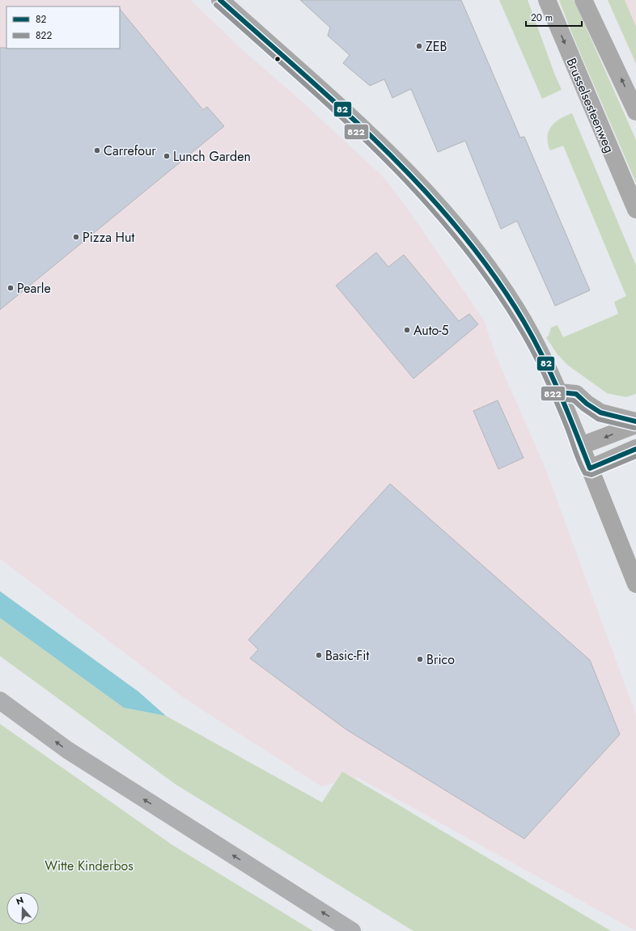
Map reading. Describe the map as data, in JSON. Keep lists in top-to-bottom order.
{
  "streets": {
    "main road": ["Brusselsesteenweg"]
  },
  "parks": ["Witte Kinderbos"],
  "places": [
    "ZEB",
    "Carrefour",
    "Lunch Garden",
    "Pizza Hut",
    "Pearle",
    "Auto-5",
    "Basic-Fit",
    "Brico"
  ],
  "lines": ["transit line 82", "transit line 822"],
  "legend": ["82", "822"],
  "scale_bar": "20 m",
  "north": "top"
}
